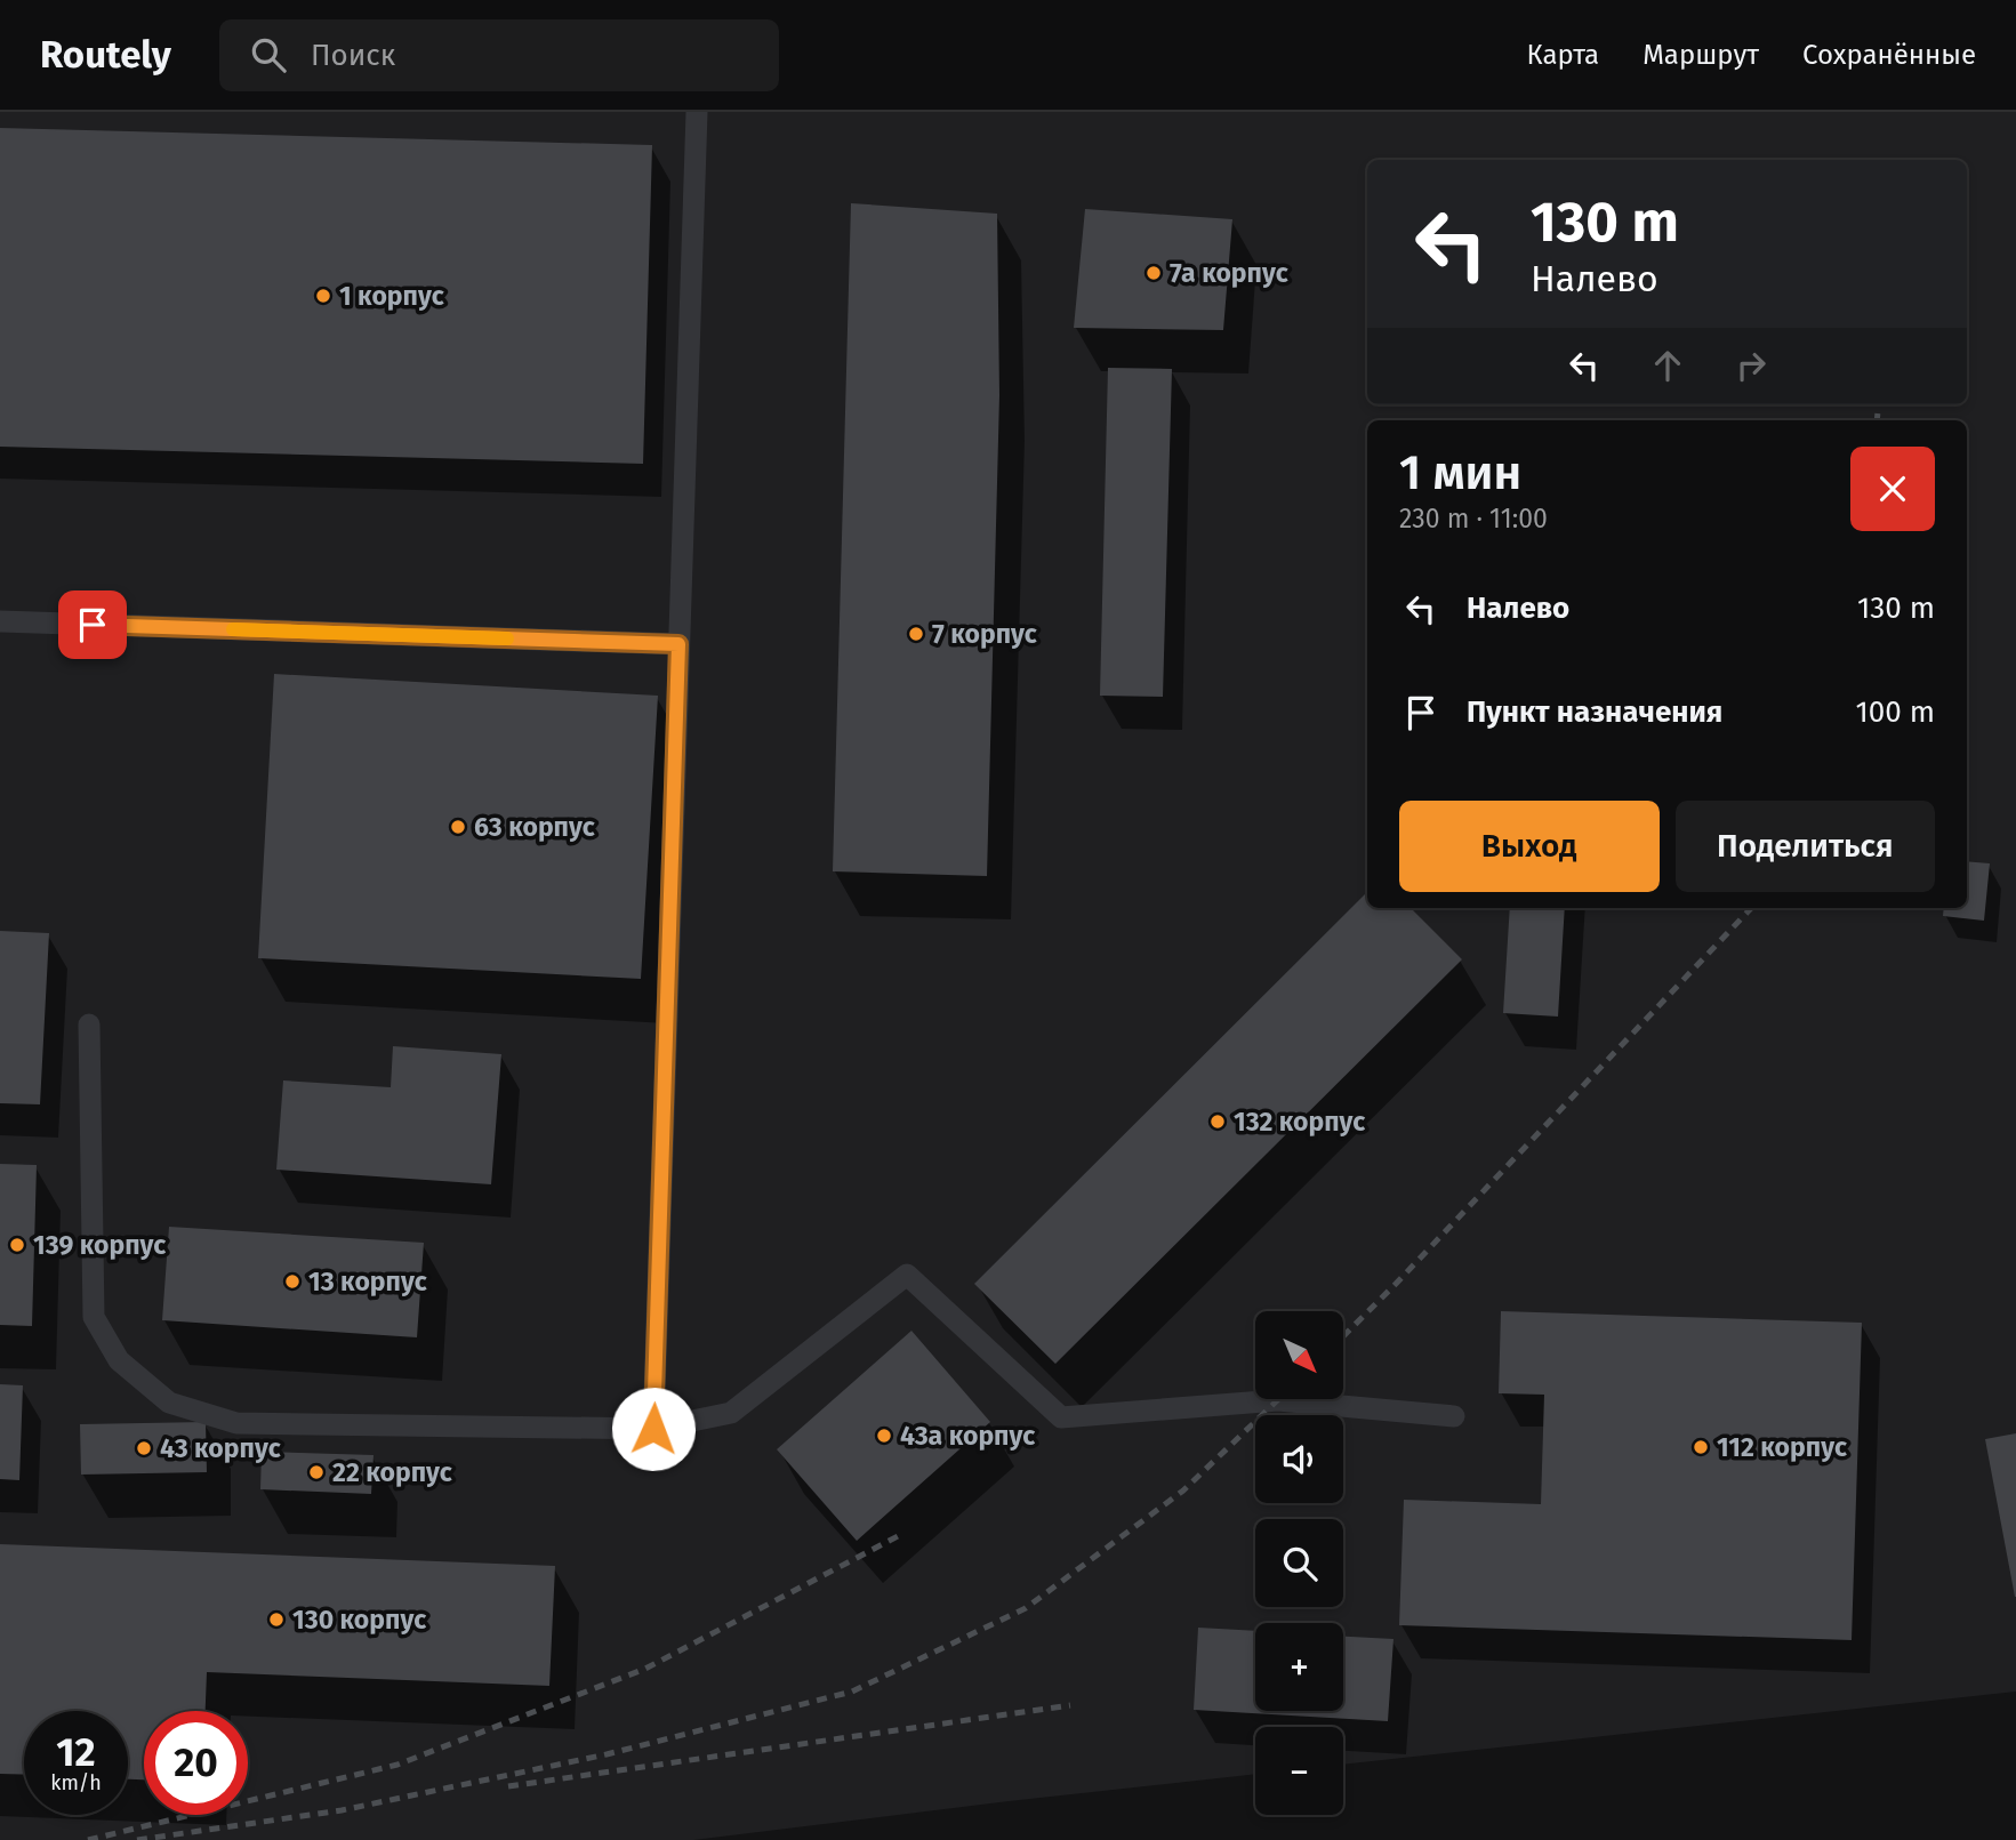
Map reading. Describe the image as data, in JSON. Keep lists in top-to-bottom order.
{
  "places": [
    "7а корпус",
    "1 корпус",
    "7 корпус",
    "63 корпус",
    "132 корпус",
    "139 корпус",
    "13 корпус",
    "43а корпус",
    "112 корпус",
    "43 корпус",
    "22 корпус",
    "130 корпус"
  ],
  "north": "bottom right",
  "page": {
    "header": "Routely",
    "search": "Поиск",
    "nav": ["Карта", "Маршрут", "Сохранённые"],
    "turn": ["130 m", "Налево"],
    "heading": ["1 мин", "230 m · 11:00"],
    "list": [
      {
        "name": "Налево",
        "value": "130 m"
      },
      {
        "name": "Пункт назначения",
        "value": "100 m"
      }
    ],
    "buttons": ["Выход", "Поделиться"],
    "map_buttons": ["+", "−"],
    "speed": "12 km/h",
    "limit": "20"
  }
}
